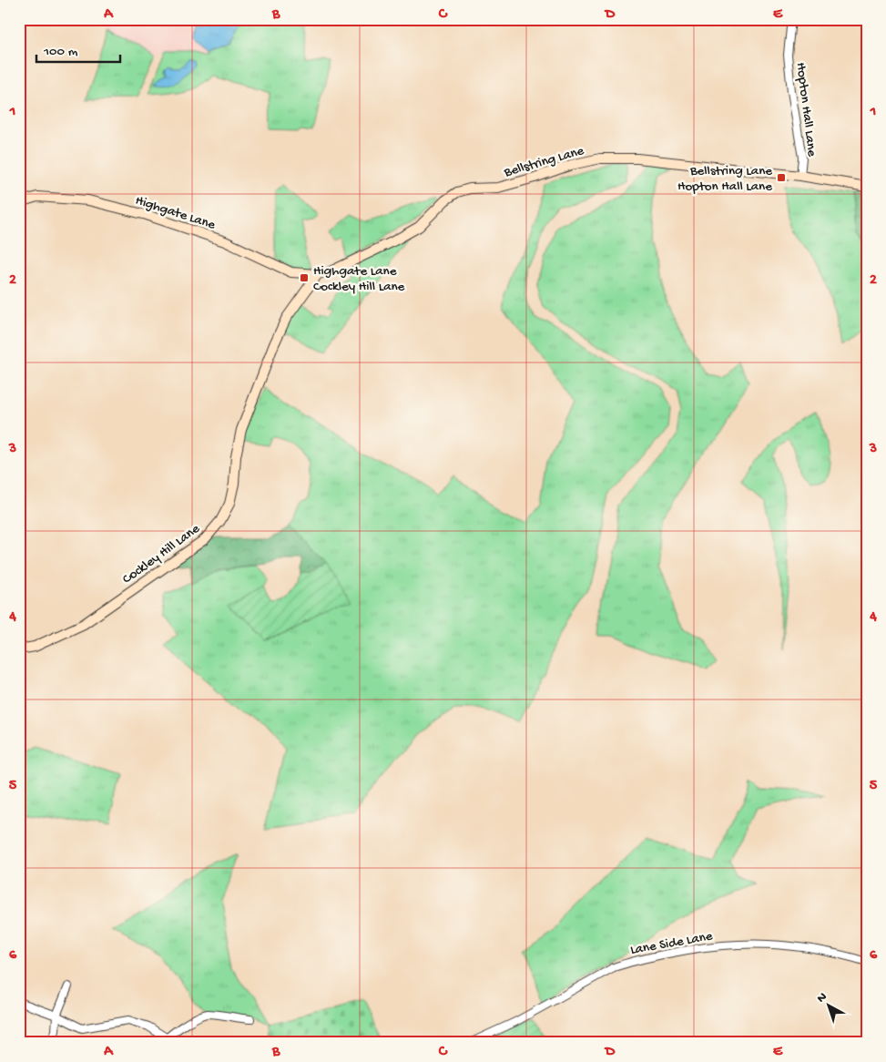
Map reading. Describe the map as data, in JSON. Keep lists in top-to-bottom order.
{
  "streets": {
    "main road": ["Bellstring Lane", "Highgate Lane", "Cockley Hill Lane"],
    "street": ["Hopton Hall Lane", "Lane Side Lane"]
  },
  "crossings": [
    ["Hopton Hall Lane", "Bellstring Lane"],
    ["Bellstring Lane", "Highgate Lane"],
    ["Bellstring Lane", "Cockley Hill Lane"],
    ["Highgate Lane", "Cockley Hill Lane"]
  ],
  "places": {
    "transit": ["Bellstring Lane Hopton Hall Lane", "Highgate Lane Cockley Hill Lane"]
  },
  "scale_bar": "100 m",
  "north": "top left",
  "grid": {
    "columns": [
      "A",
      "B",
      "C",
      "D",
      "E"
    ],
    "rows": [
      "1",
      "2",
      "3",
      "4",
      "5",
      "6"
    ]
  }
}
